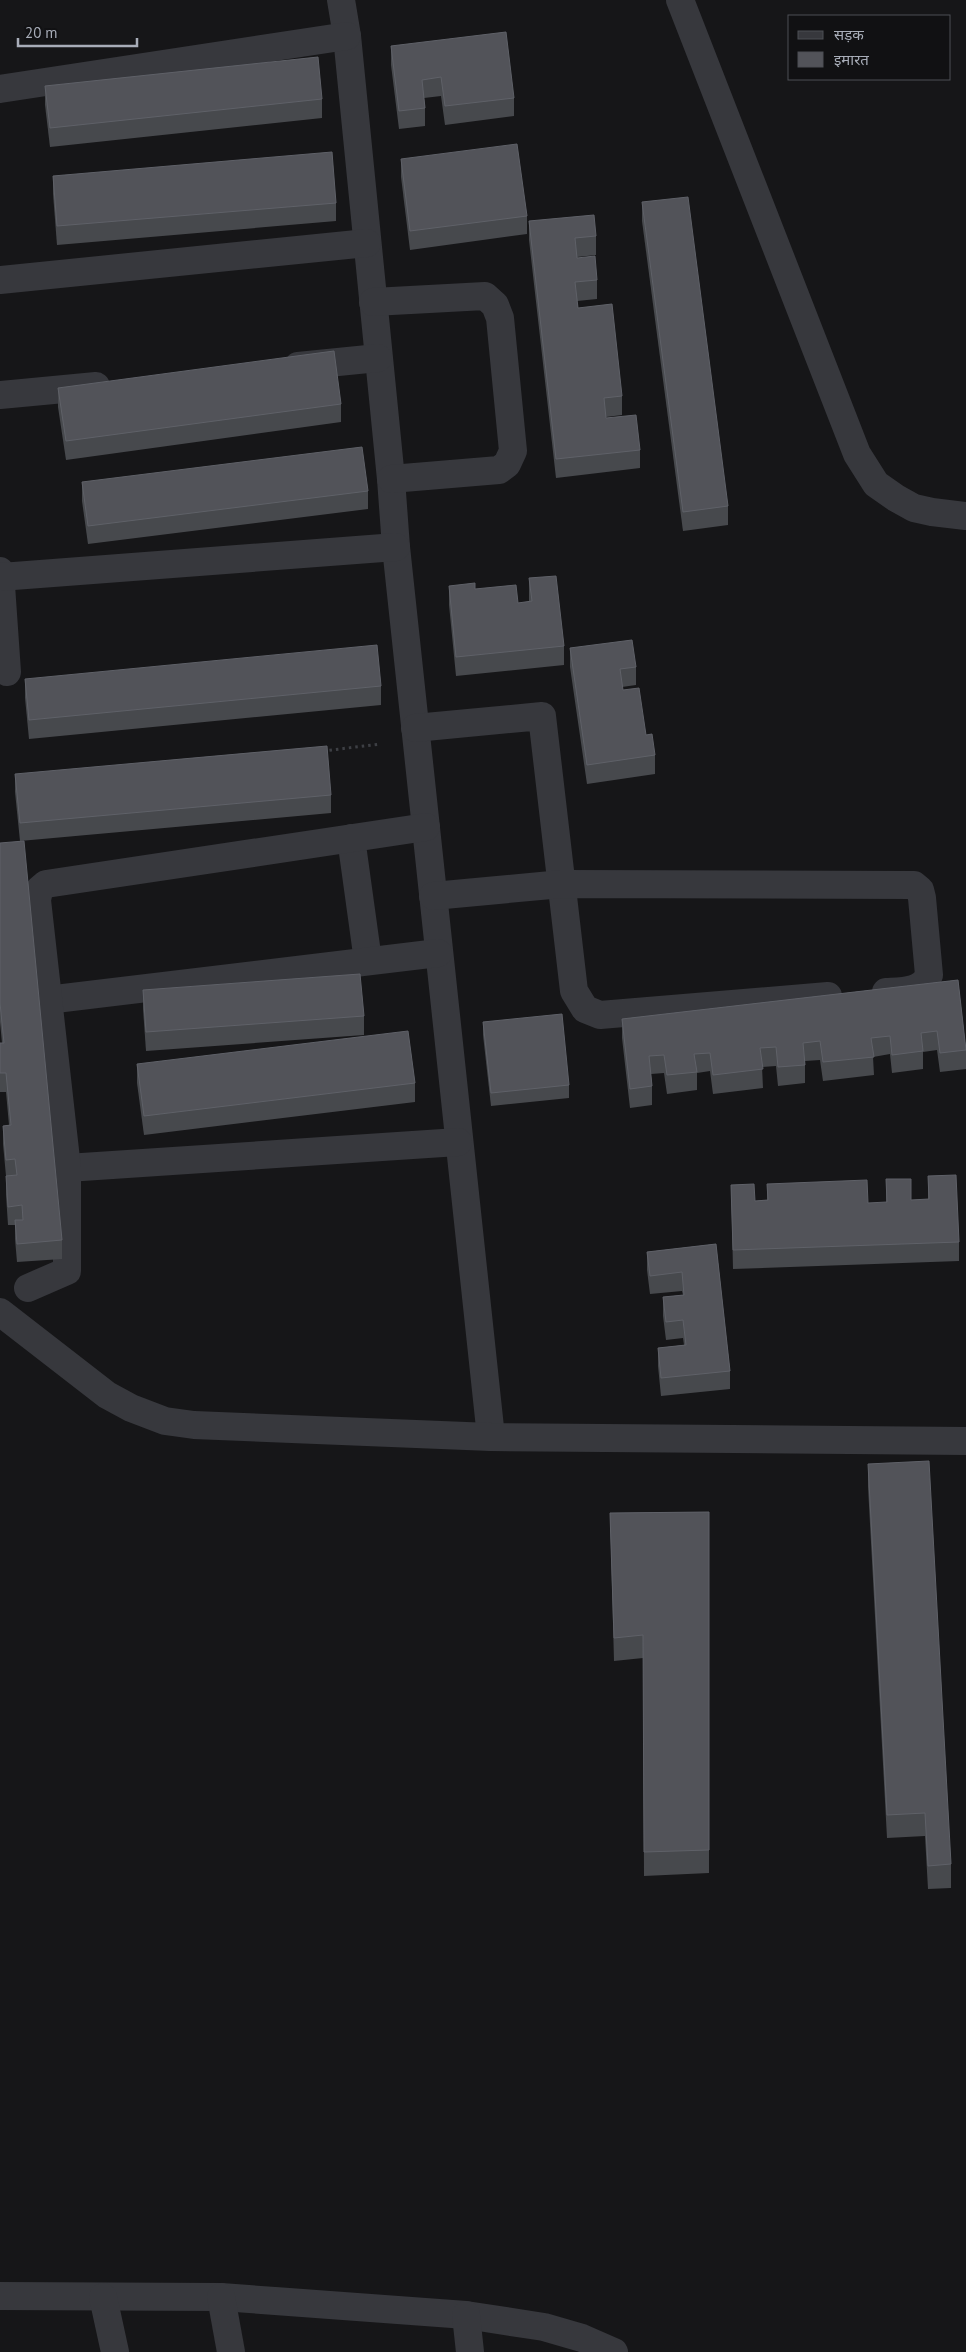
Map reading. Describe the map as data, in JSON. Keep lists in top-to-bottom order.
{
  "legend": ["सड़क", "इमारत"],
  "scale_bar": "20 m"
}
